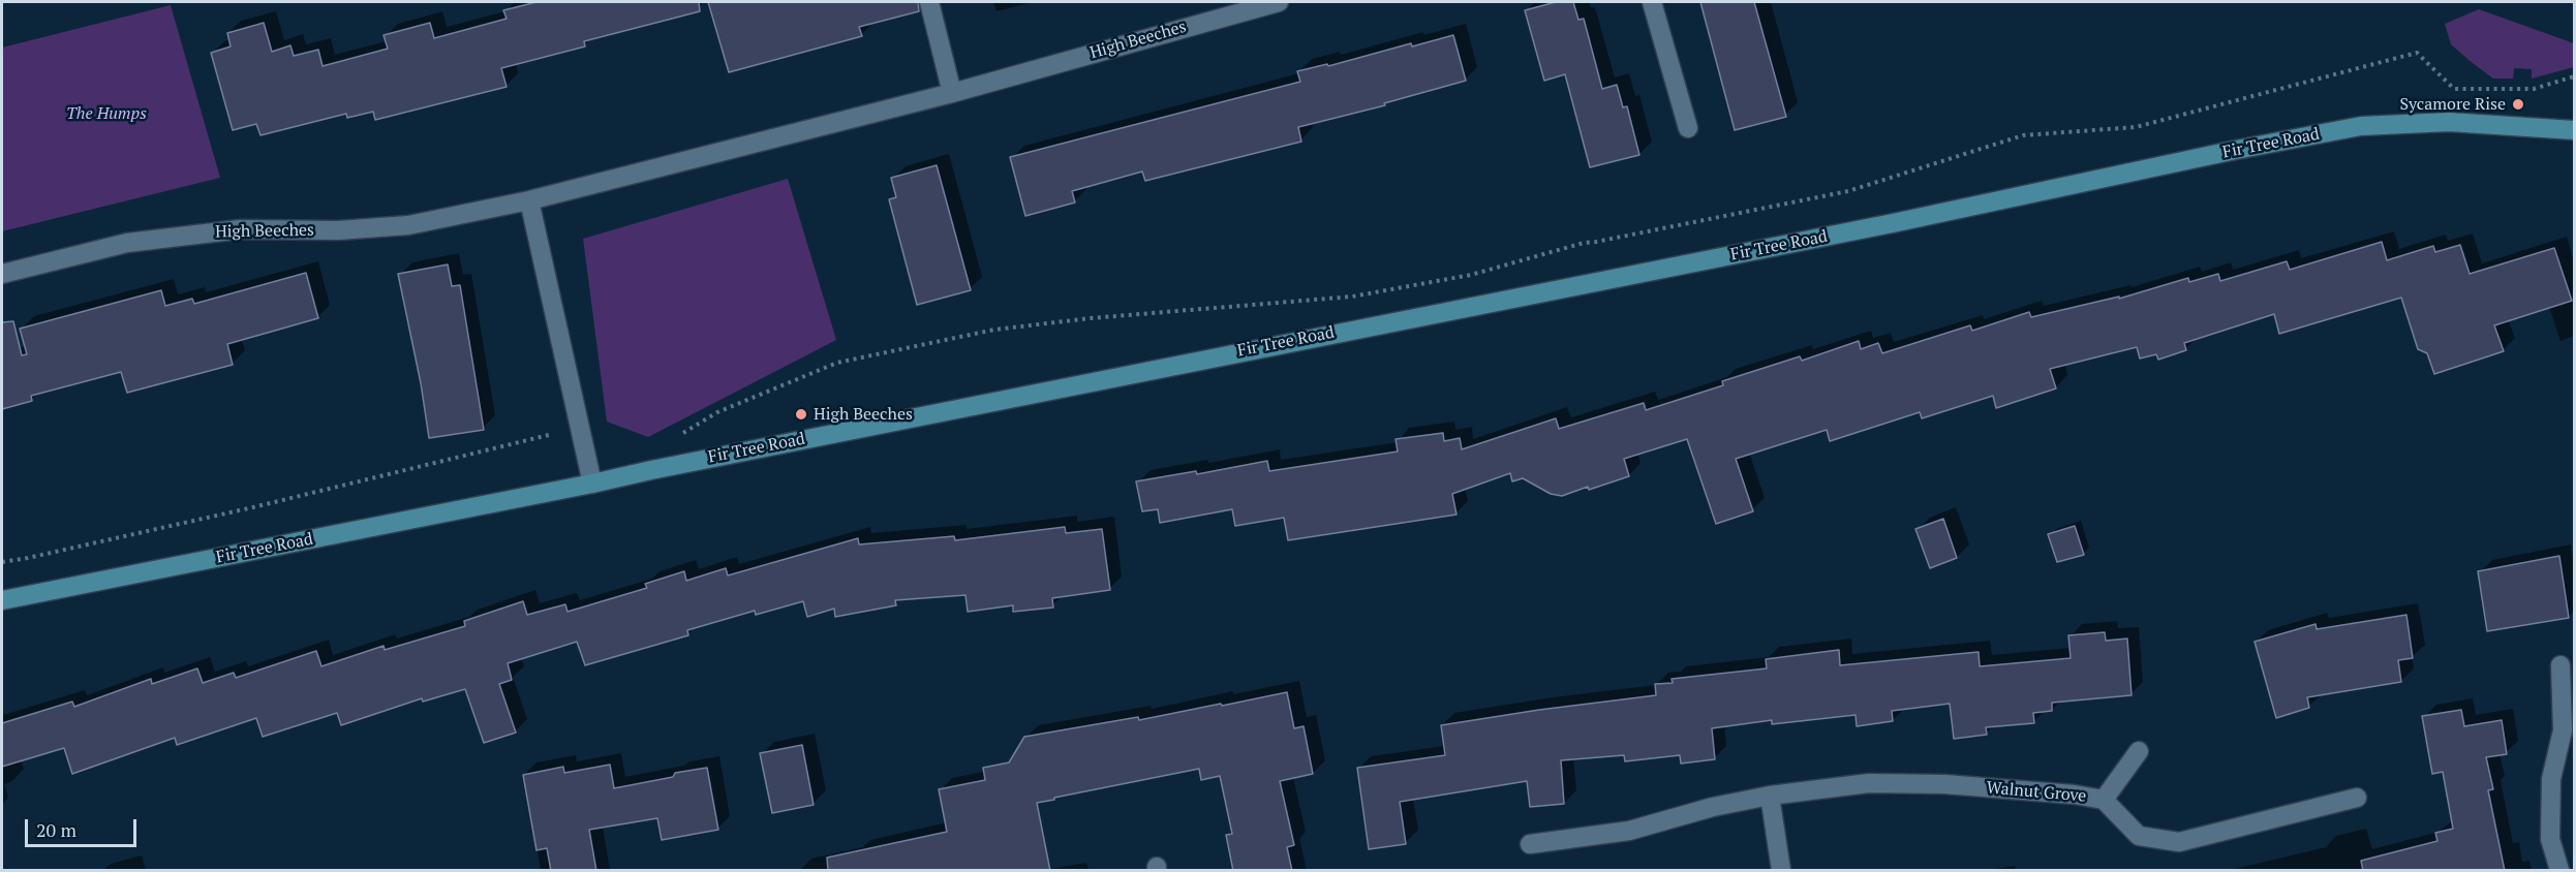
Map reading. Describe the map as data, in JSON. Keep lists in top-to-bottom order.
{
  "streets": {
    "main road": ["Fir Tree Road"],
    "street": ["High Beeches", "Walnut Grove"]
  },
  "parks": ["The Humps"],
  "places": ["Sycamore Rise", "High Beeches"],
  "scale_bar": "20 m"
}
